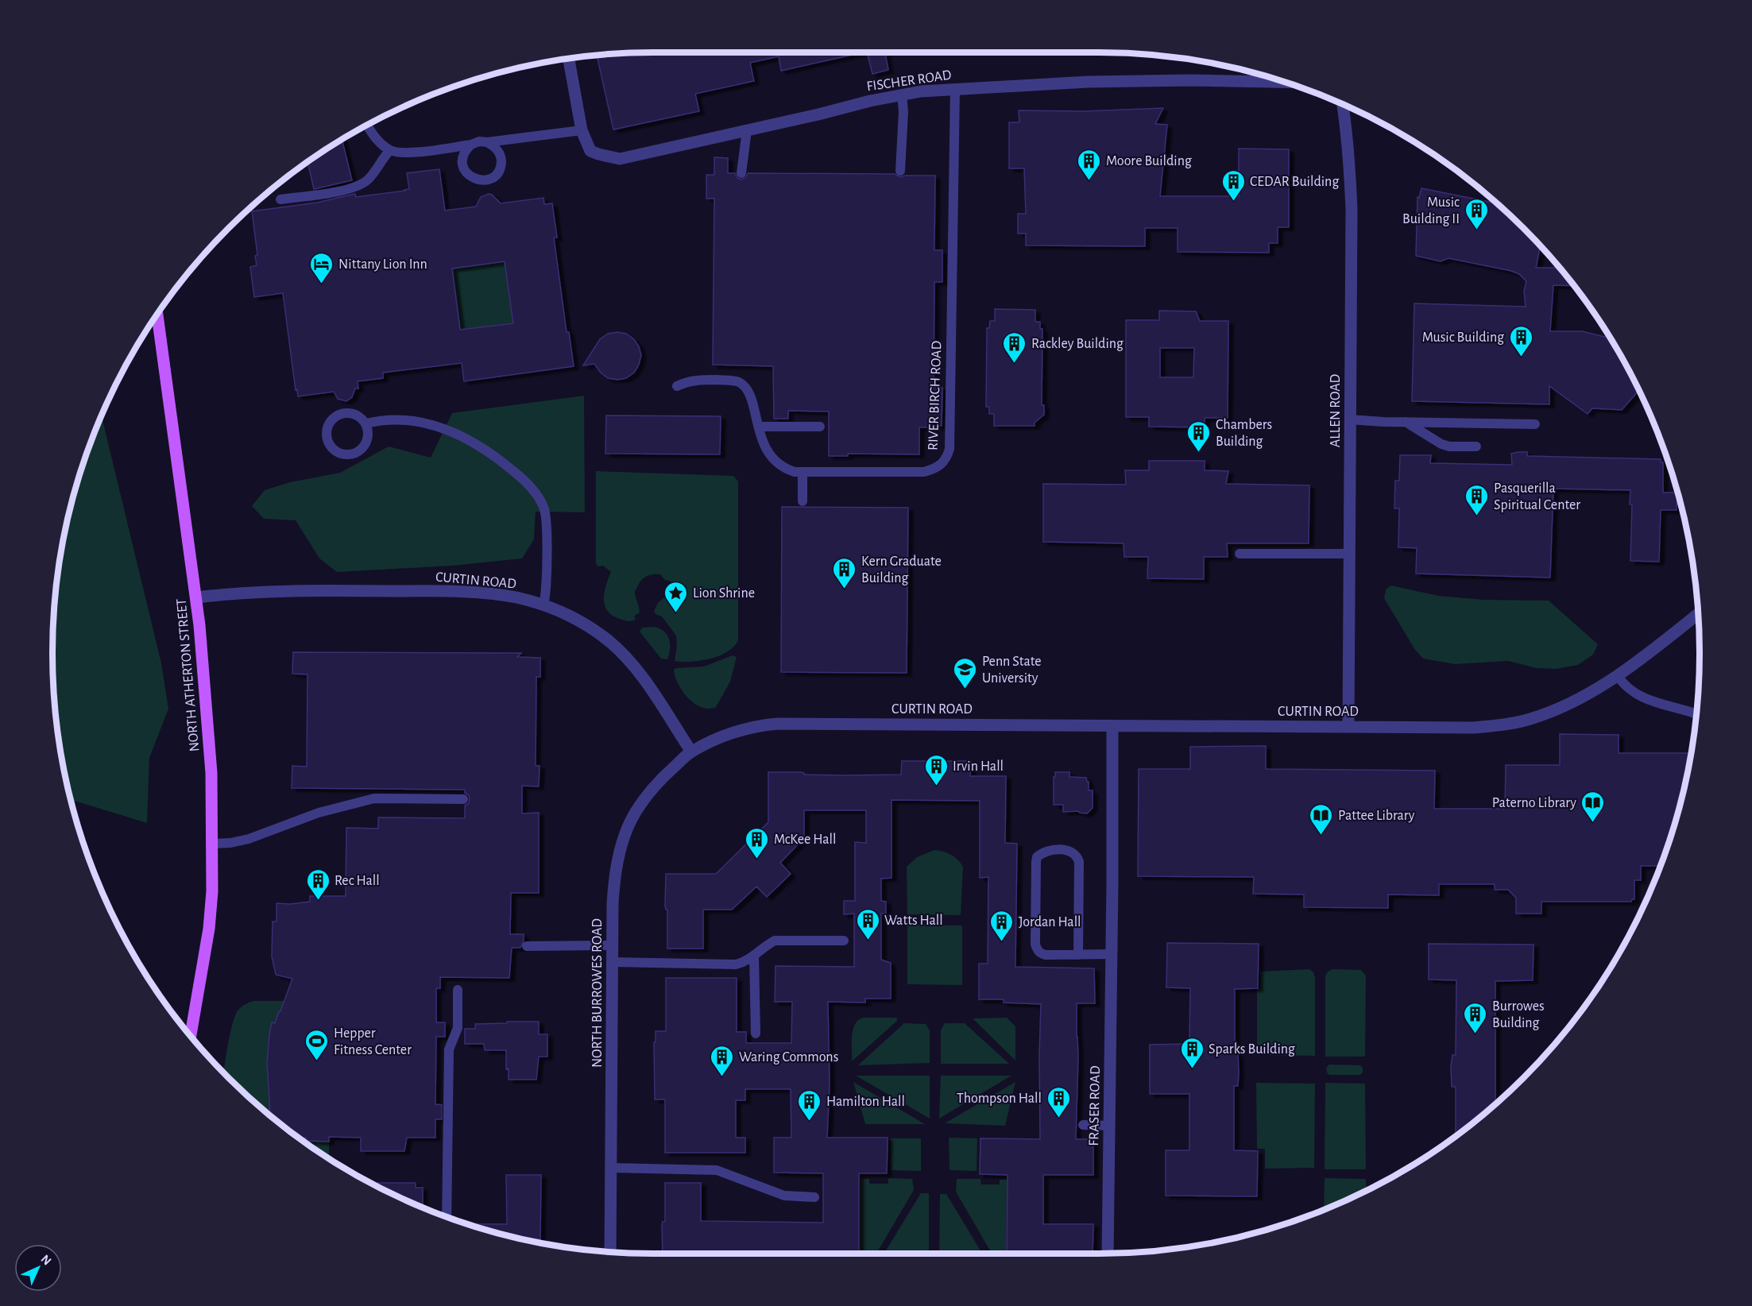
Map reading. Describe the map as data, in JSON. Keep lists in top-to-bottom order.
{
  "streets": {
    "main road": ["NORTH ATHERTON STREET"],
    "street": [
      "FISCHER ROAD",
      "ALLEN ROAD",
      "CURTIN ROAD",
      "NORTH BURROWES ROAD",
      "FRASER ROAD"
    ],
    "lane": ["RIVER BIRCH ROAD"]
  },
  "crossings": [
    ["FISCHER ROAD", "RIVER BIRCH ROAD"],
    ["ALLEN ROAD", "CURTIN ROAD"],
    ["CURTIN ROAD", "NORTH ATHERTON STREET"],
    ["CURTIN ROAD", "NORTH BURROWES ROAD"],
    ["CURTIN ROAD", "FRASER ROAD"]
  ],
  "places": {
    "building": [
      "Moore Building",
      "CEDAR Building",
      "Music Building II",
      "Music Building",
      "Rackley Building",
      "Chambers Building",
      "Pasquerilla Spiritual Center",
      "Kern Graduate Building",
      "Irvin Hall",
      "McKee Hall",
      "Rec Hall",
      "Watts Hall",
      "Jordan Hall",
      "Burrowes Building",
      "Sparks Building",
      "Waring Commons",
      "Thompson Hall",
      "Hamilton Hall"
    ],
    "hotel": ["Nittany Lion Inn"],
    "place": ["Lion Shrine"],
    "school or university": ["Penn State University"],
    "library": ["Paterno Library", "Pattee Library"],
    "sports": ["Hepper Fitness Center"]
  },
  "north": "top right"
}
